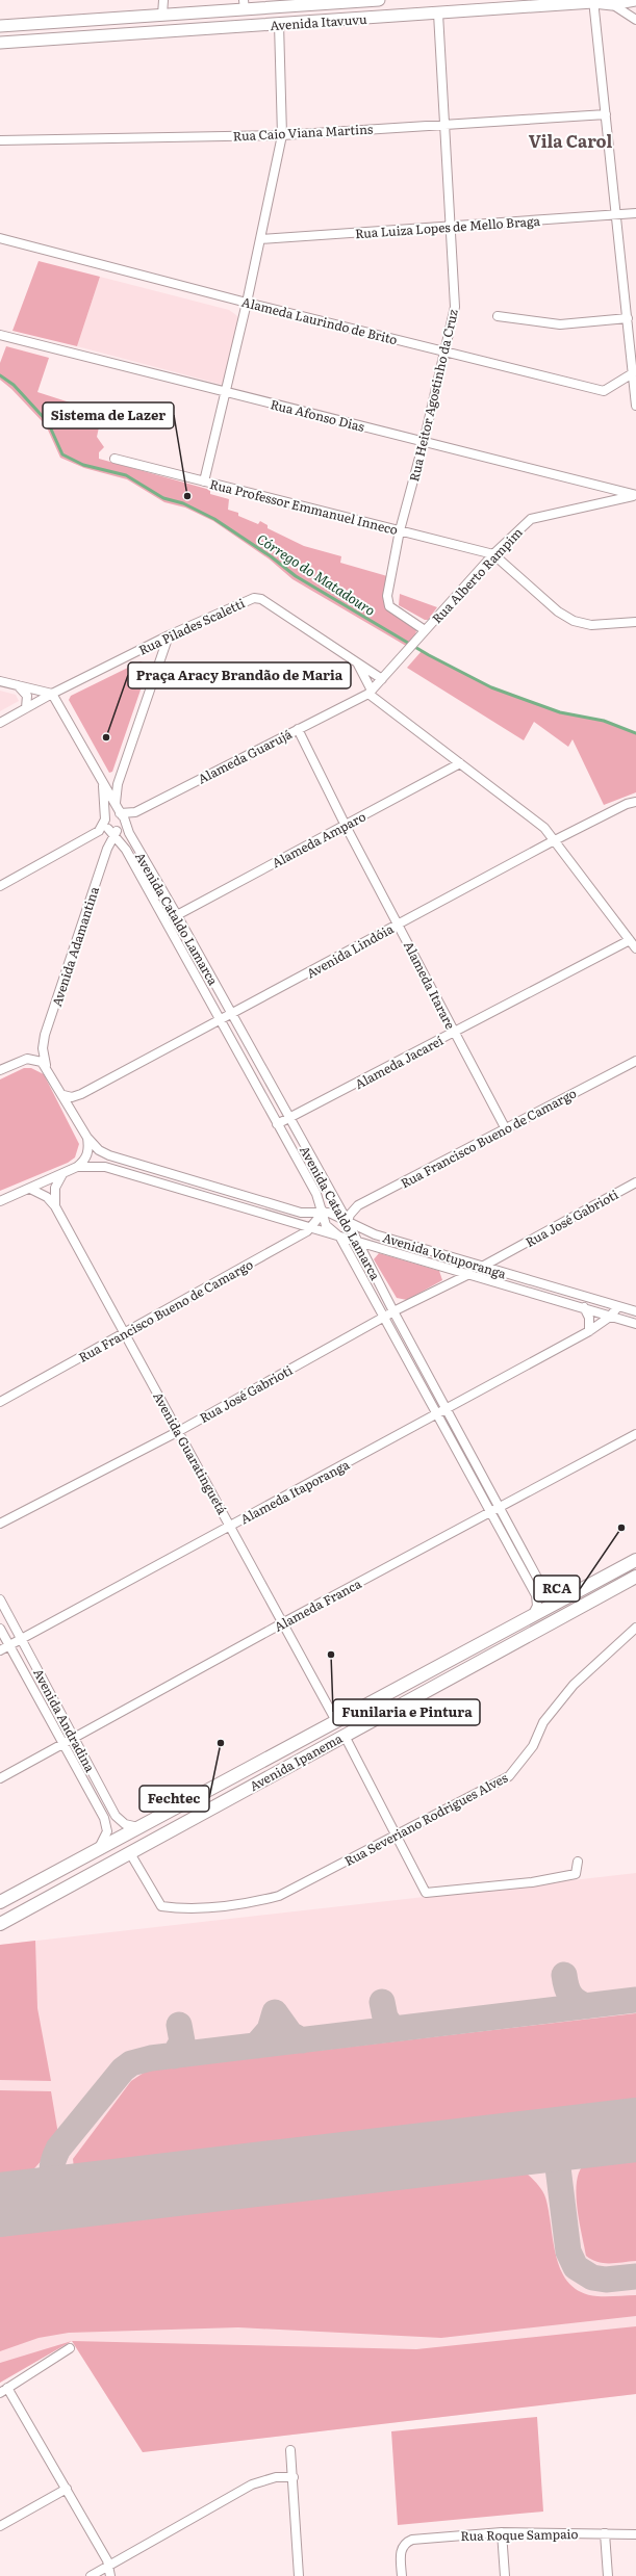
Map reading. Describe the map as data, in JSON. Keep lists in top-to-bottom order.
{
  "streets": {
    "main road": ["Avenida Itavuvu", "Avenida Ipanema"],
    "street": [
      "Rua Caio Viana Martins",
      "Rua Luiza Lopes de Mello Braga",
      "Alameda Laurindo de Brito",
      "Rua Heitor Agostinho da Cruz",
      "Rua Afonso Dias",
      "Rua Professor Emmanuel Inneco",
      "Rua Alberto Rampim",
      "Rua Pilades Scaletti",
      "Alameda Guarujá",
      "Alameda Amparo",
      "Avenida Cataldo Lamarca",
      "Avenida Adamantina",
      "Avenida Lindóia",
      "Alameda Itarare",
      "Alameda Jacareí",
      "Rua Francisco Bueno de Camargo",
      "Rua José Gabrioti",
      "Avenida Votuporanga",
      "Avenida Guaratinguetá",
      "Alameda Itaporanga",
      "Alameda Franca",
      "Avenida Andradina",
      "Rua Severiano Rodrigues Alves",
      "Rua Roque Sampaio"
    ]
  },
  "crossings": [
    ["Avenida Itavuvu", "Rua Heitor Agostinho da Cruz"],
    ["Rua Caio Viana Martins", "Rua Heitor Agostinho da Cruz"],
    ["Rua Luiza Lopes de Mello Braga", "Rua Heitor Agostinho da Cruz"],
    ["Alameda Laurindo de Brito", "Rua Heitor Agostinho da Cruz"],
    ["Rua Heitor Agostinho da Cruz", "Rua Afonso Dias"],
    ["Rua Heitor Agostinho da Cruz", "Rua Professor Emmanuel Inneco"],
    ["Rua Heitor Agostinho da Cruz", "Rua Alberto Rampim"],
    ["Rua Afonso Dias", "Rua Alberto Rampim"],
    ["Rua Professor Emmanuel Inneco", "Rua Alberto Rampim"],
    ["Rua Alberto Rampim", "Rua Pilades Scaletti"],
    ["Rua Alberto Rampim", "Alameda Guarujá"],
    ["Rua Pilades Scaletti", "Avenida Cataldo Lamarca"],
    ["Alameda Guarujá", "Avenida Cataldo Lamarca"],
    ["Alameda Guarujá", "Avenida Adamantina"],
    ["Alameda Guarujá", "Alameda Itarare"],
    ["Alameda Amparo", "Avenida Cataldo Lamarca"],
    ["Alameda Amparo", "Alameda Itarare"],
    ["Avenida Cataldo Lamarca", "Avenida Adamantina"],
    ["Avenida Cataldo Lamarca", "Avenida Lindóia"],
    ["Avenida Cataldo Lamarca", "Alameda Jacareí"],
    ["Avenida Cataldo Lamarca", "Rua Francisco Bueno de Camargo"],
    ["Avenida Cataldo Lamarca", "Rua José Gabrioti"],
    ["Avenida Cataldo Lamarca", "Avenida Votuporanga"],
    ["Avenida Cataldo Lamarca", "Alameda Itaporanga"],
    ["Avenida Cataldo Lamarca", "Alameda Franca"],
    ["Avenida Cataldo Lamarca", "Avenida Ipanema"],
    ["Avenida Adamantina", "Avenida Votuporanga"],
    ["Avenida Lindóia", "Alameda Itarare"],
    ["Avenida Lindóia", "Avenida Votuporanga"],
    ["Alameda Itarare", "Alameda Jacareí"],
    ["Alameda Itarare", "Rua Francisco Bueno de Camargo"],
    ["Rua Francisco Bueno de Camargo", "Avenida Votuporanga"],
    ["Rua Francisco Bueno de Camargo", "Avenida Guaratinguetá"],
    ["Rua José Gabrioti", "Avenida Votuporanga"],
    ["Rua José Gabrioti", "Avenida Guaratinguetá"],
    ["Avenida Votuporanga", "Alameda Itaporanga"],
    ["Avenida Guaratinguetá", "Alameda Itaporanga"],
    ["Avenida Guaratinguetá", "Alameda Franca"],
    ["Avenida Guaratinguetá", "Avenida Ipanema"],
    ["Alameda Itaporanga", "Avenida Andradina"],
    ["Alameda Franca", "Avenida Andradina"],
    ["Avenida Andradina", "Avenida Ipanema"],
    ["Avenida Ipanema", "Rua Severiano Rodrigues Alves"]
  ],
  "districts": ["Vila Carol"],
  "water": ["Córrego do Matadouro"],
  "places": [
    "Sistema de Lazer",
    "Praça Aracy Brandão de Maria",
    "RCA",
    "Funilaria e Pintura",
    "Fechtec"
  ]
}
